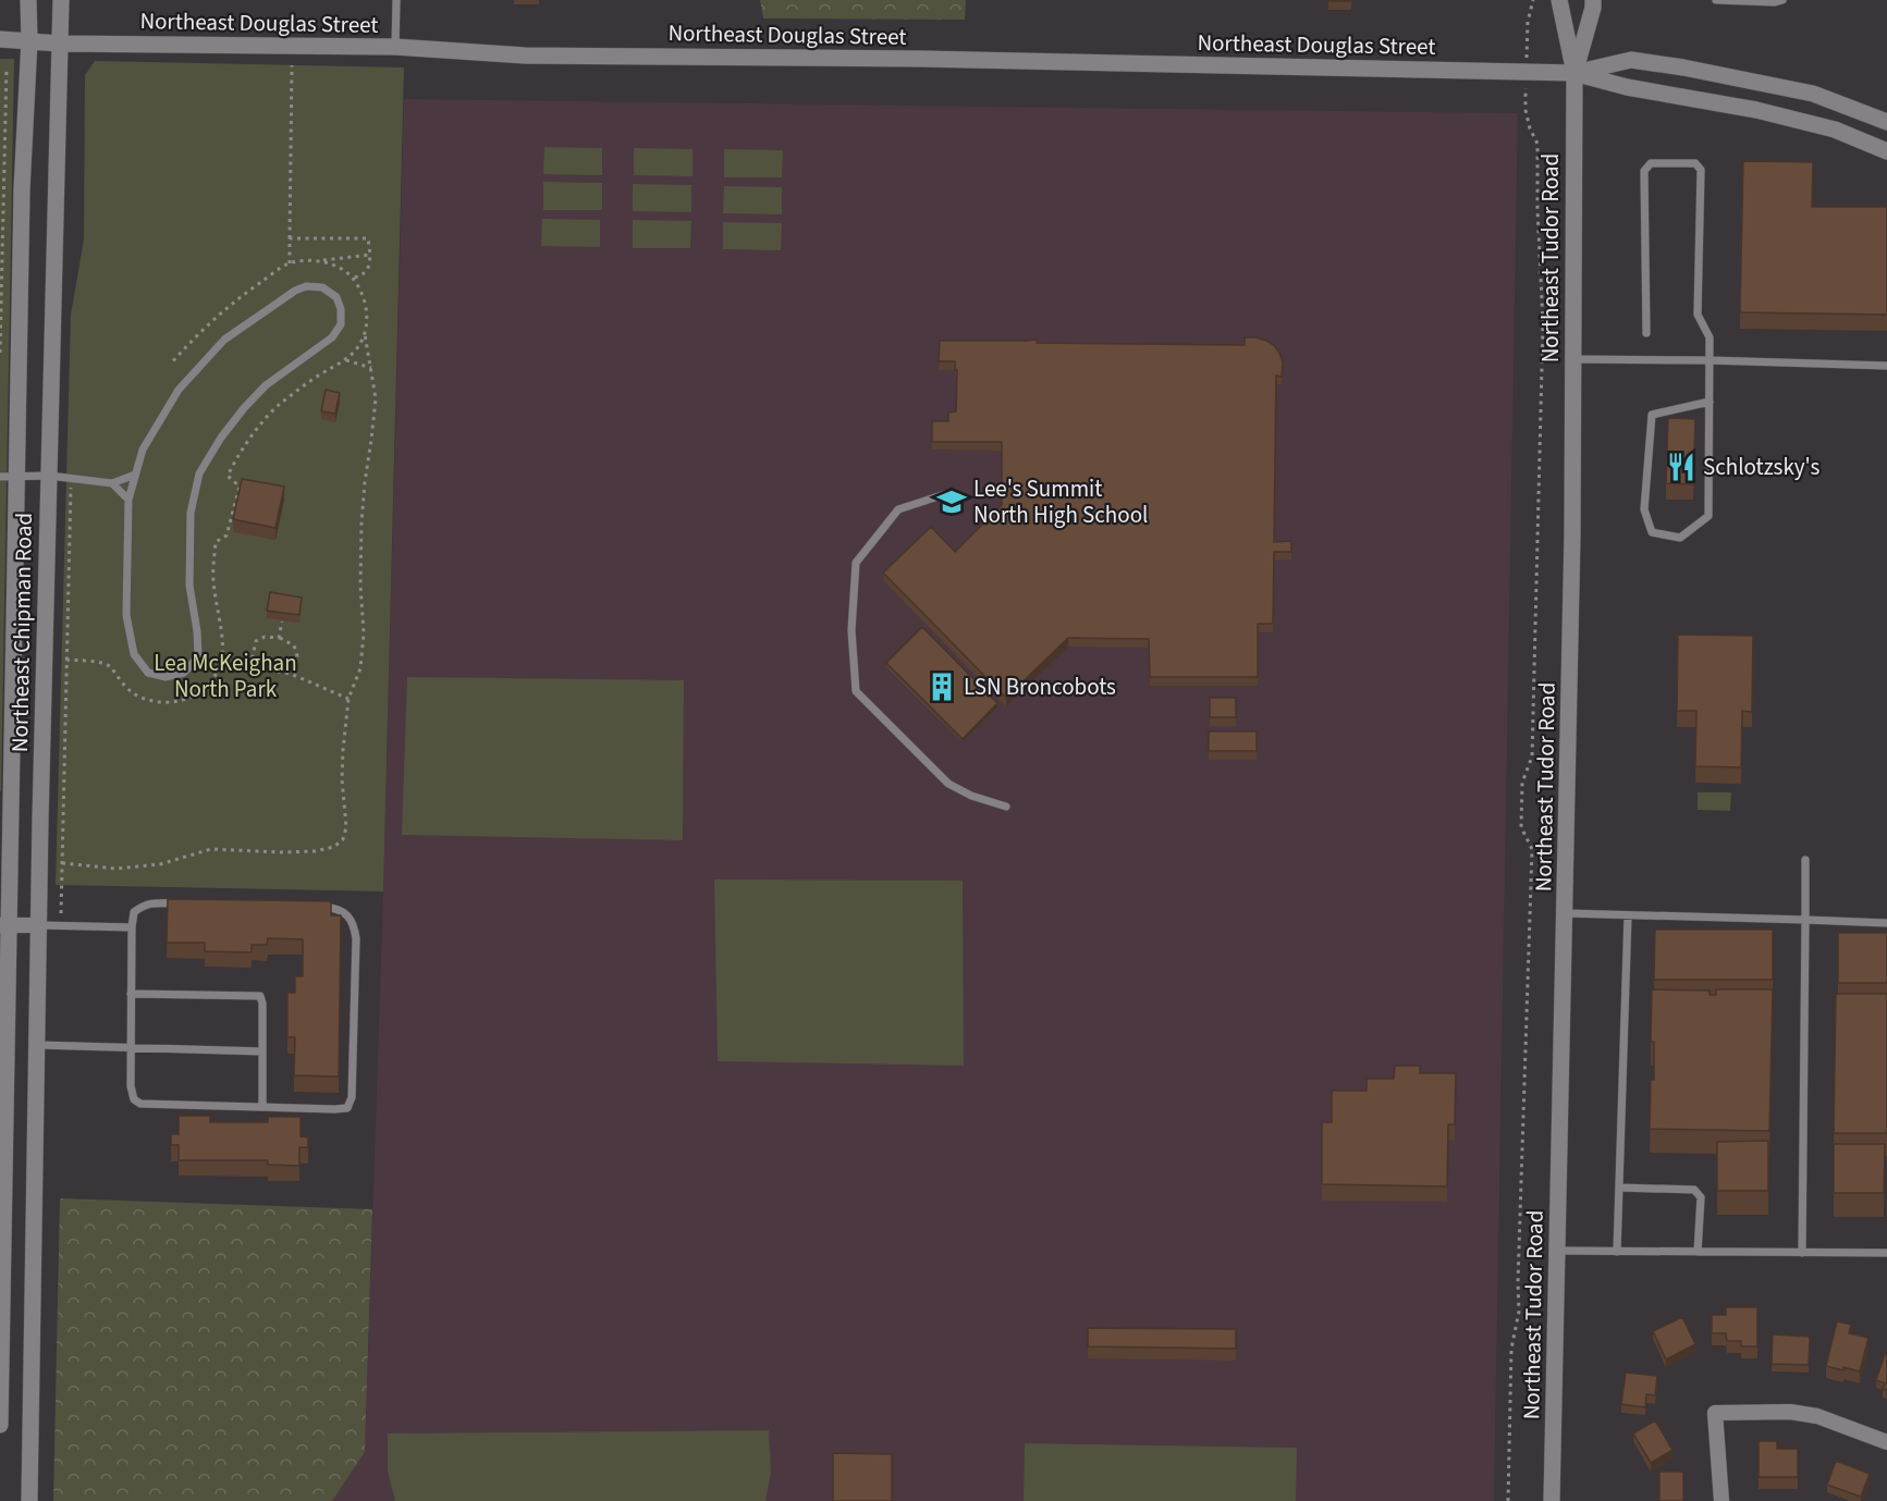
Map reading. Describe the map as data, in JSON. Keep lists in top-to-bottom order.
{
  "streets": {
    "main road": ["Northeast Douglas Street", "Northeast Tudor Road", "Northeast Chipman Road"]
  },
  "crossings": [
    ["Northeast Douglas Street", "Northeast Tudor Road"],
    ["Northeast Douglas Street", "Northeast Chipman Road"]
  ],
  "parks": ["Lea McKeighan North Park"],
  "places": {
    "restaurant": ["Schlotzsky's"],
    "school or university": ["Lee's Summit North High School"],
    "building": ["LSN Broncobots"]
  }
}
